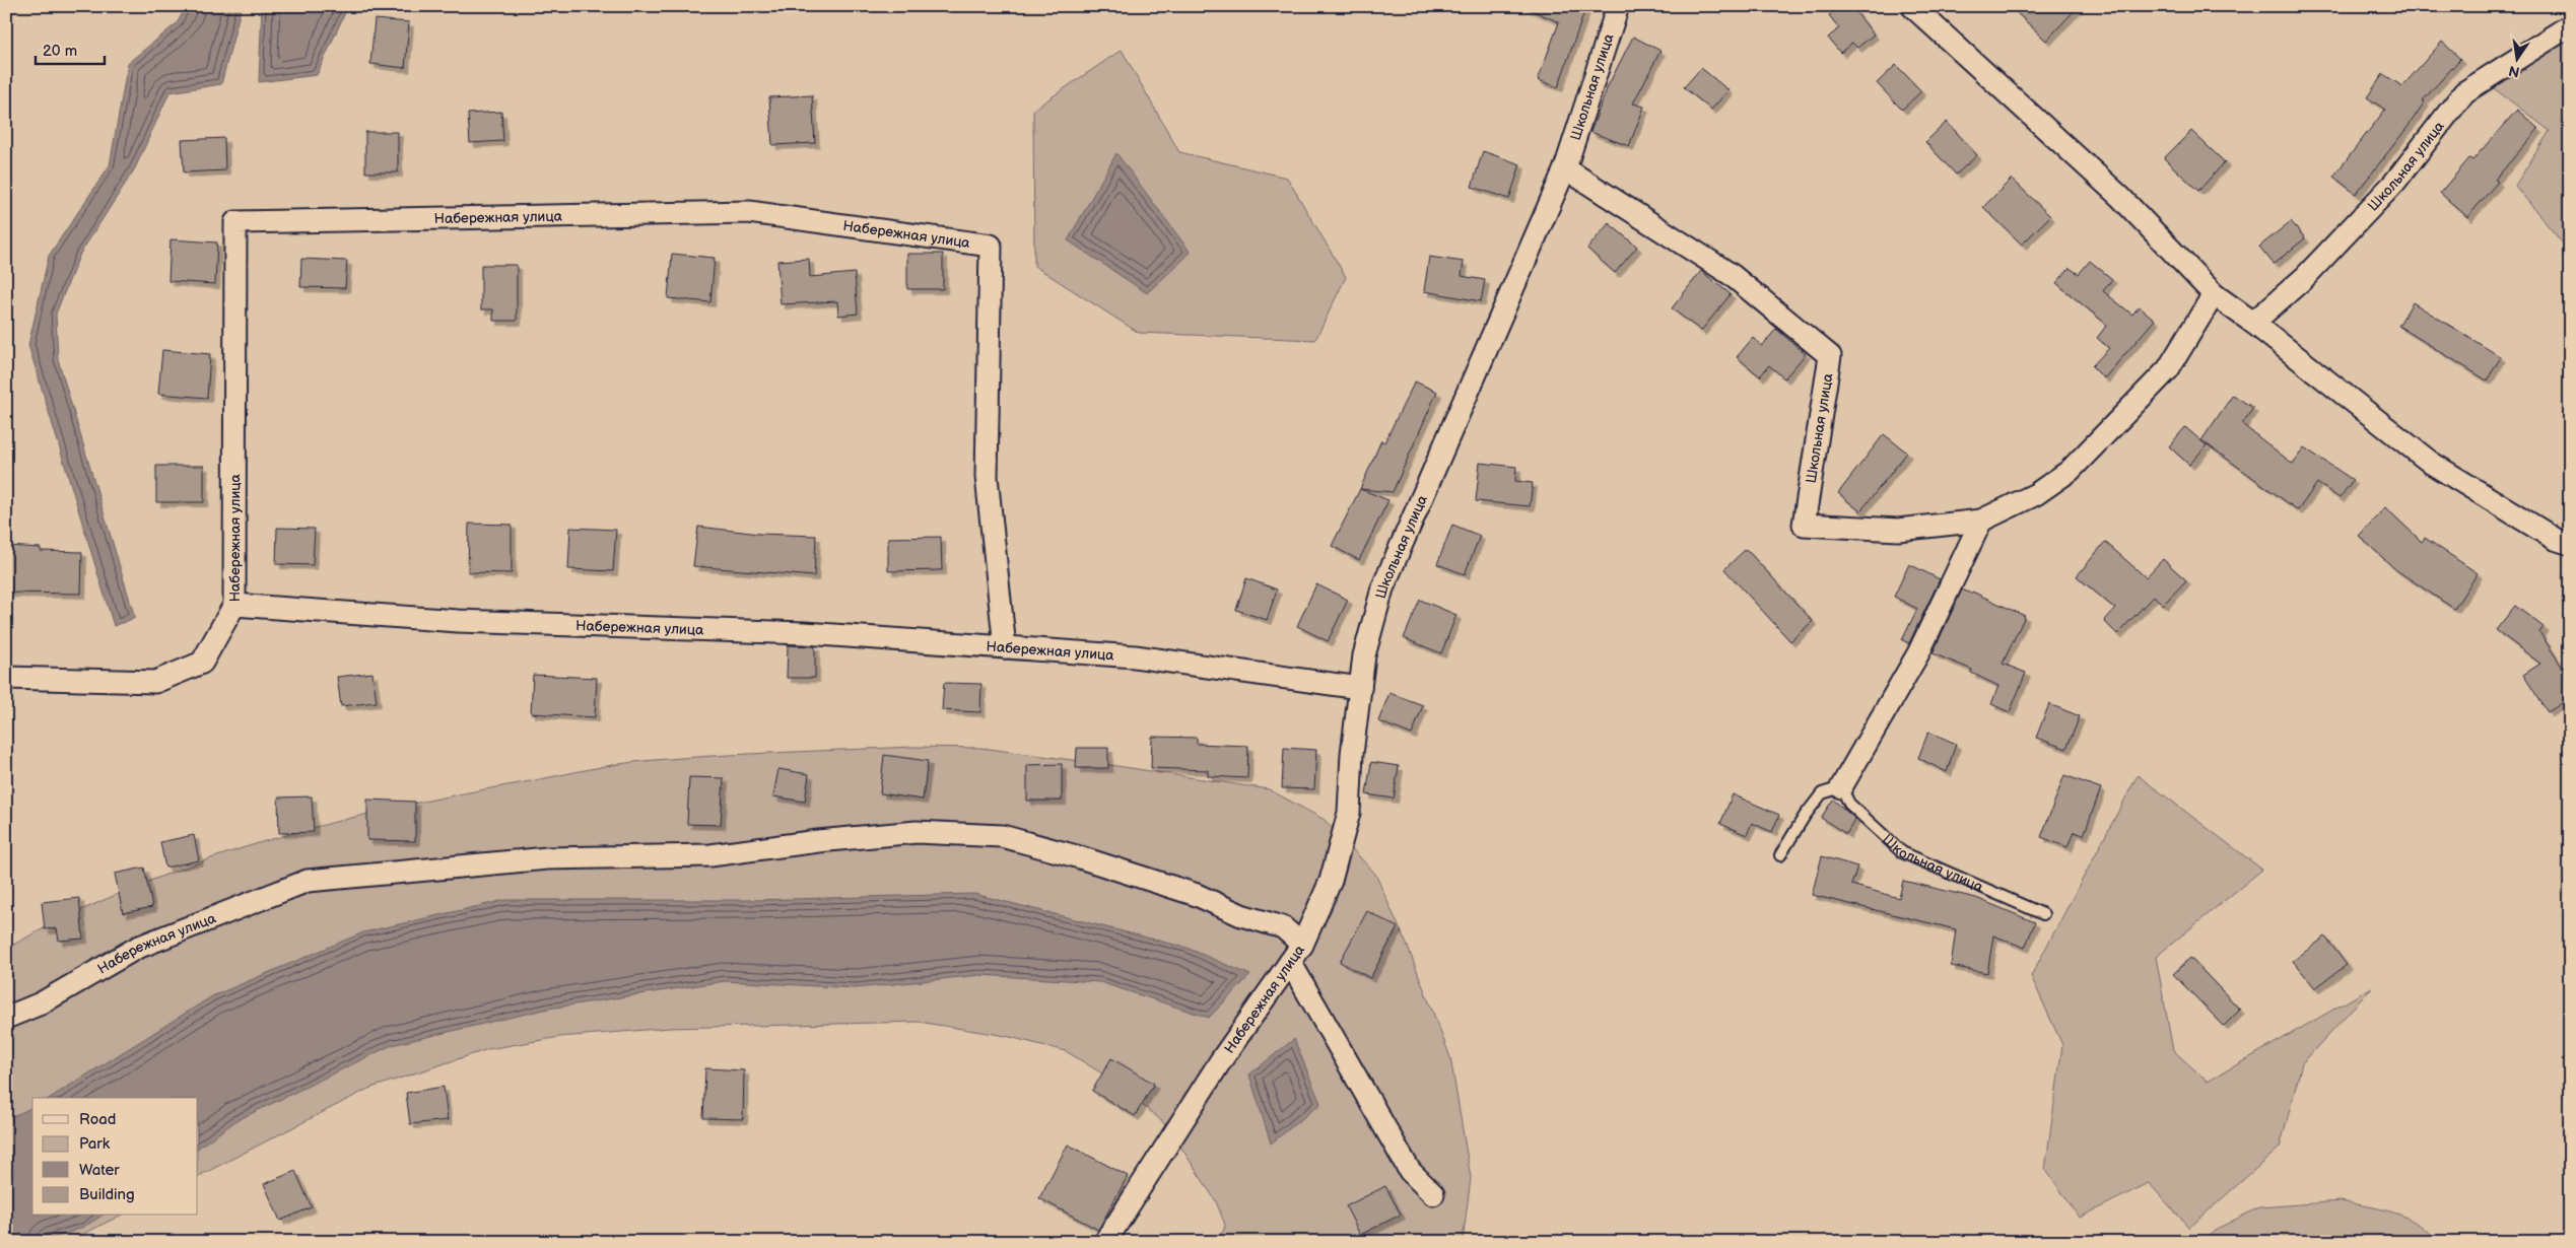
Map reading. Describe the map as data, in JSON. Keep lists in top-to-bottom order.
{
  "streets": {
    "street": ["Школьная улица", "Набережная улица"]
  },
  "crossings": [
    ["Школьная улица", "Набережная улица"]
  ],
  "legend": [
    "Road",
    "Park",
    "Water",
    "Building"
  ],
  "scale_bar": "20 m",
  "north": "bottom"
}
